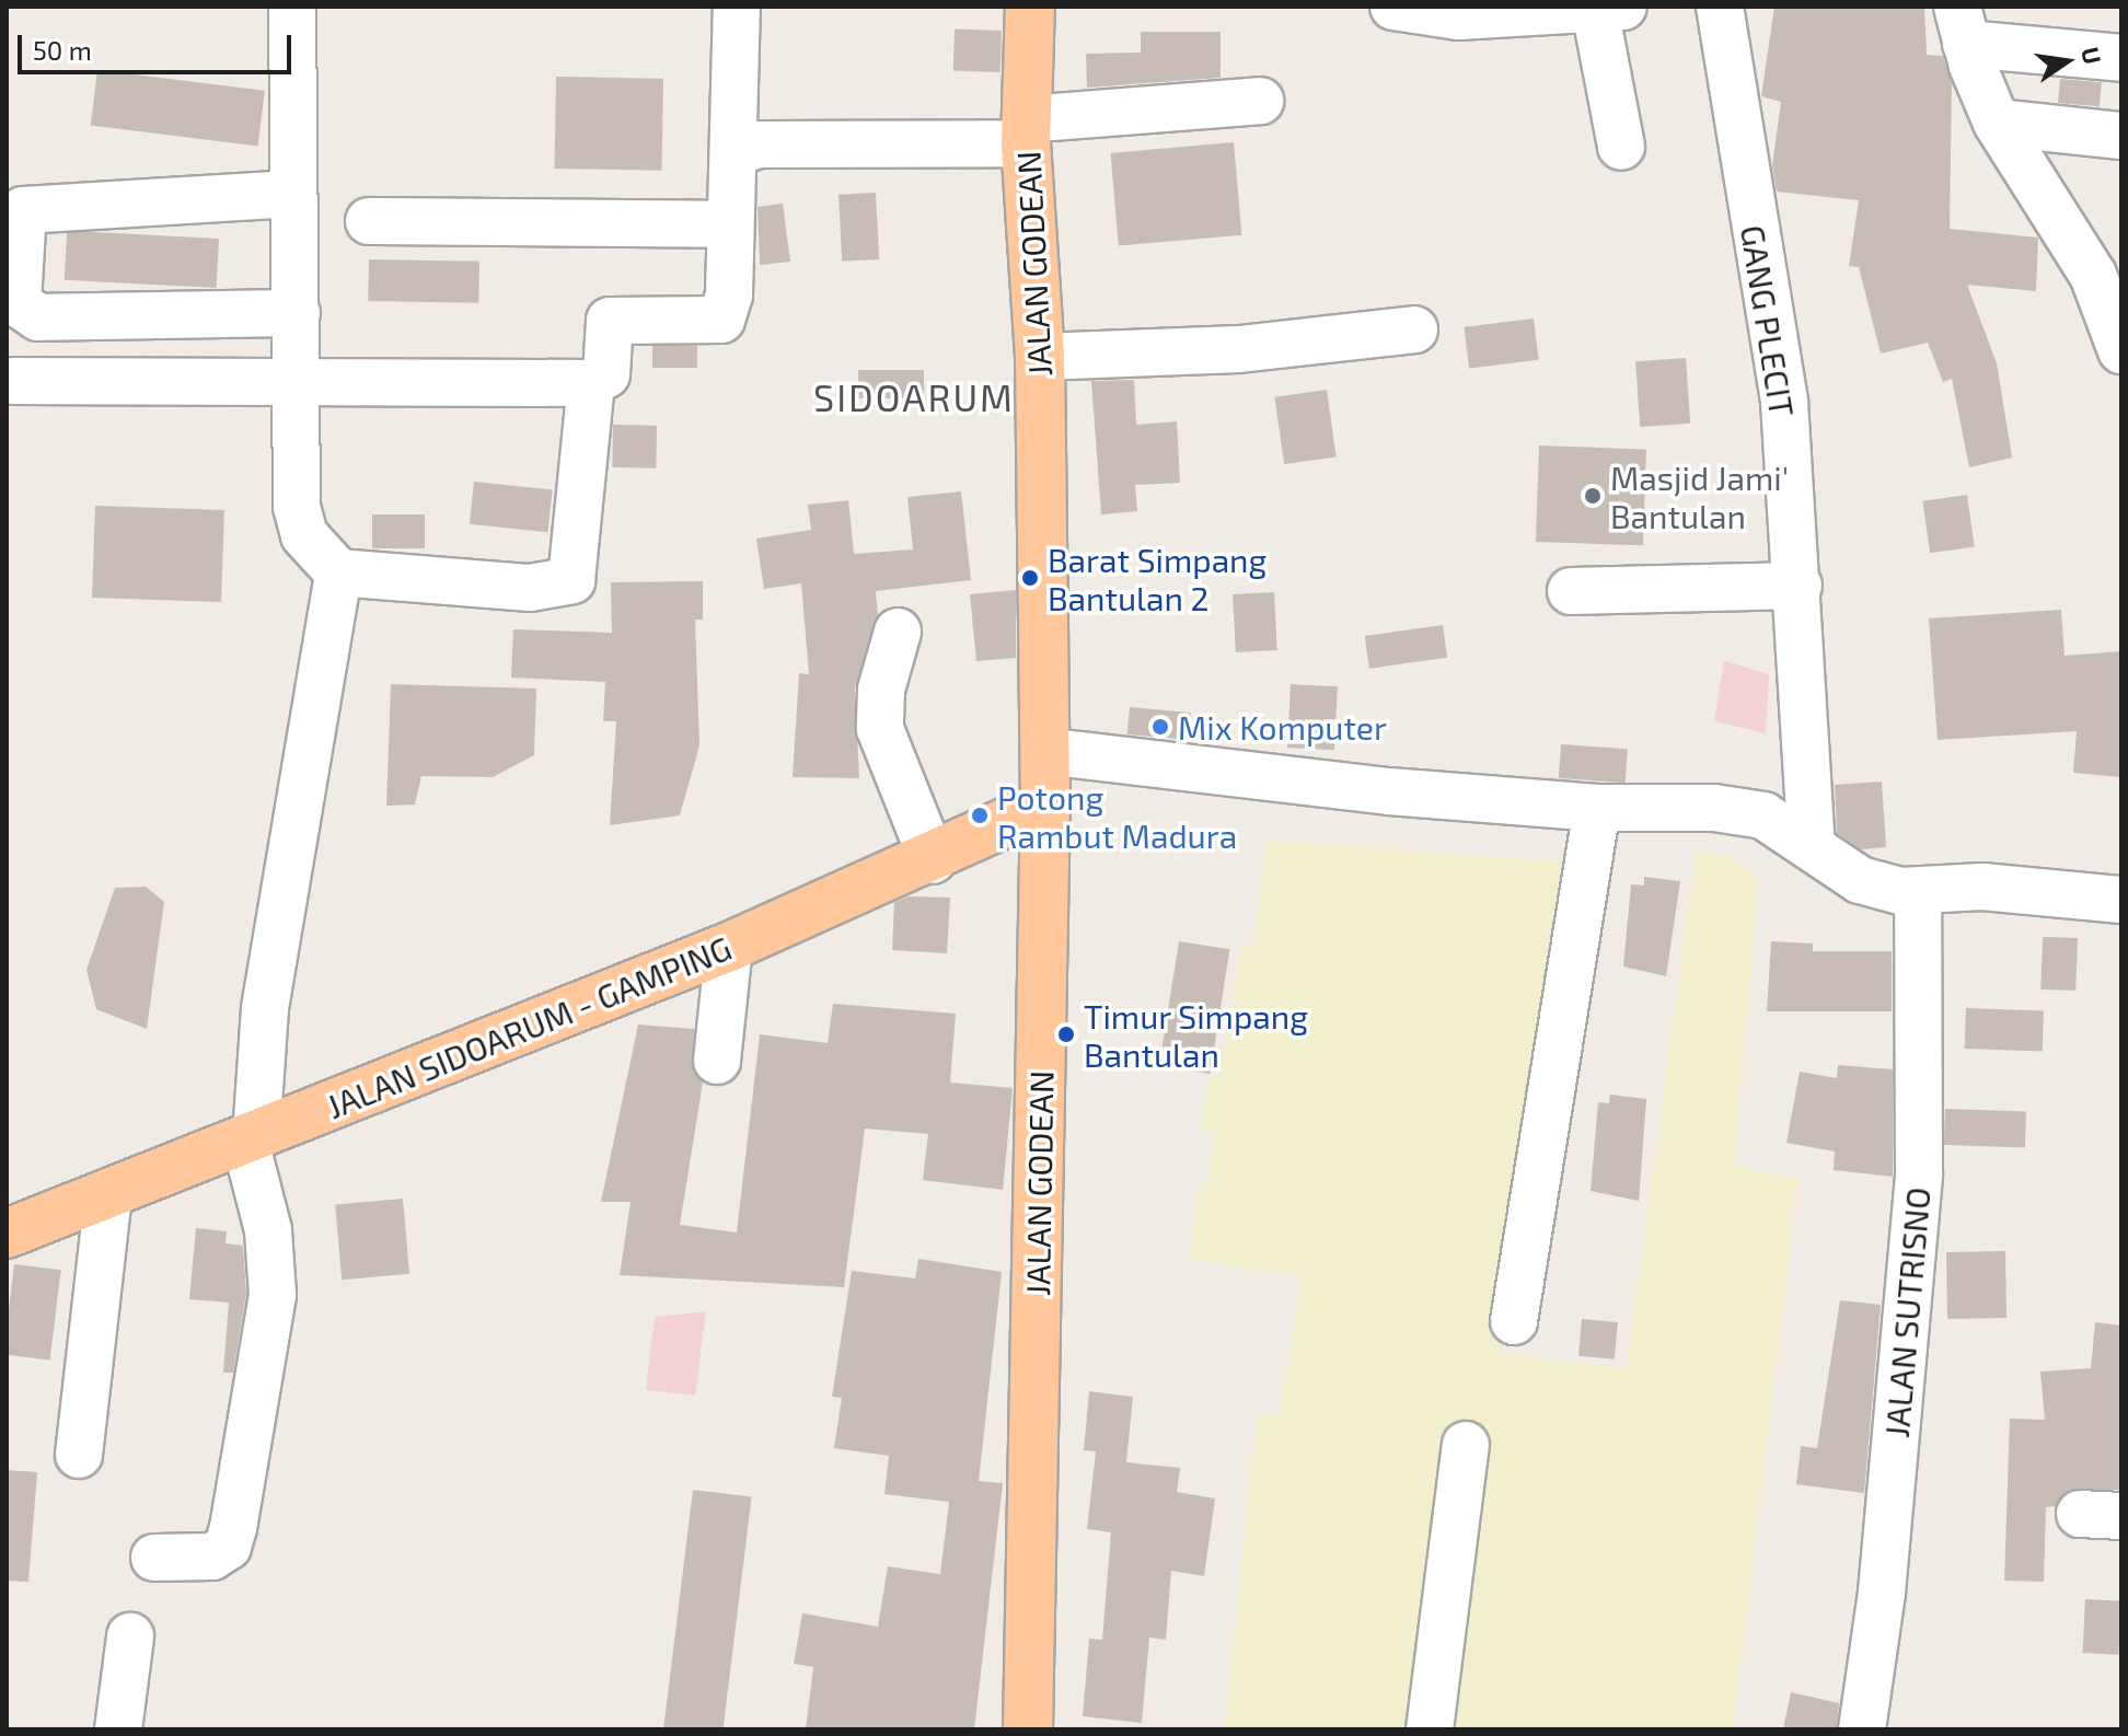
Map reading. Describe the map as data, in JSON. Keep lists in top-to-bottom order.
{
  "streets": {
    "main road": ["JALAN GODEAN", "JALAN SIDOARUM - GAMPING"],
    "street": ["GANG PLECIT", "JALAN SUTRISNO"]
  },
  "crossings": [
    ["JALAN GODEAN", "JALAN SIDOARUM - GAMPING"]
  ],
  "districts": ["SIDOARUM"],
  "places": [
    "Masjid Jami' Bantulan",
    "Barat Simpang Bantulan 2",
    "Mix Komputer",
    "Potong Rambut Madura",
    "Timur Simpang Bantulan"
  ],
  "scale_bar": "50 m",
  "north": "right"
}
